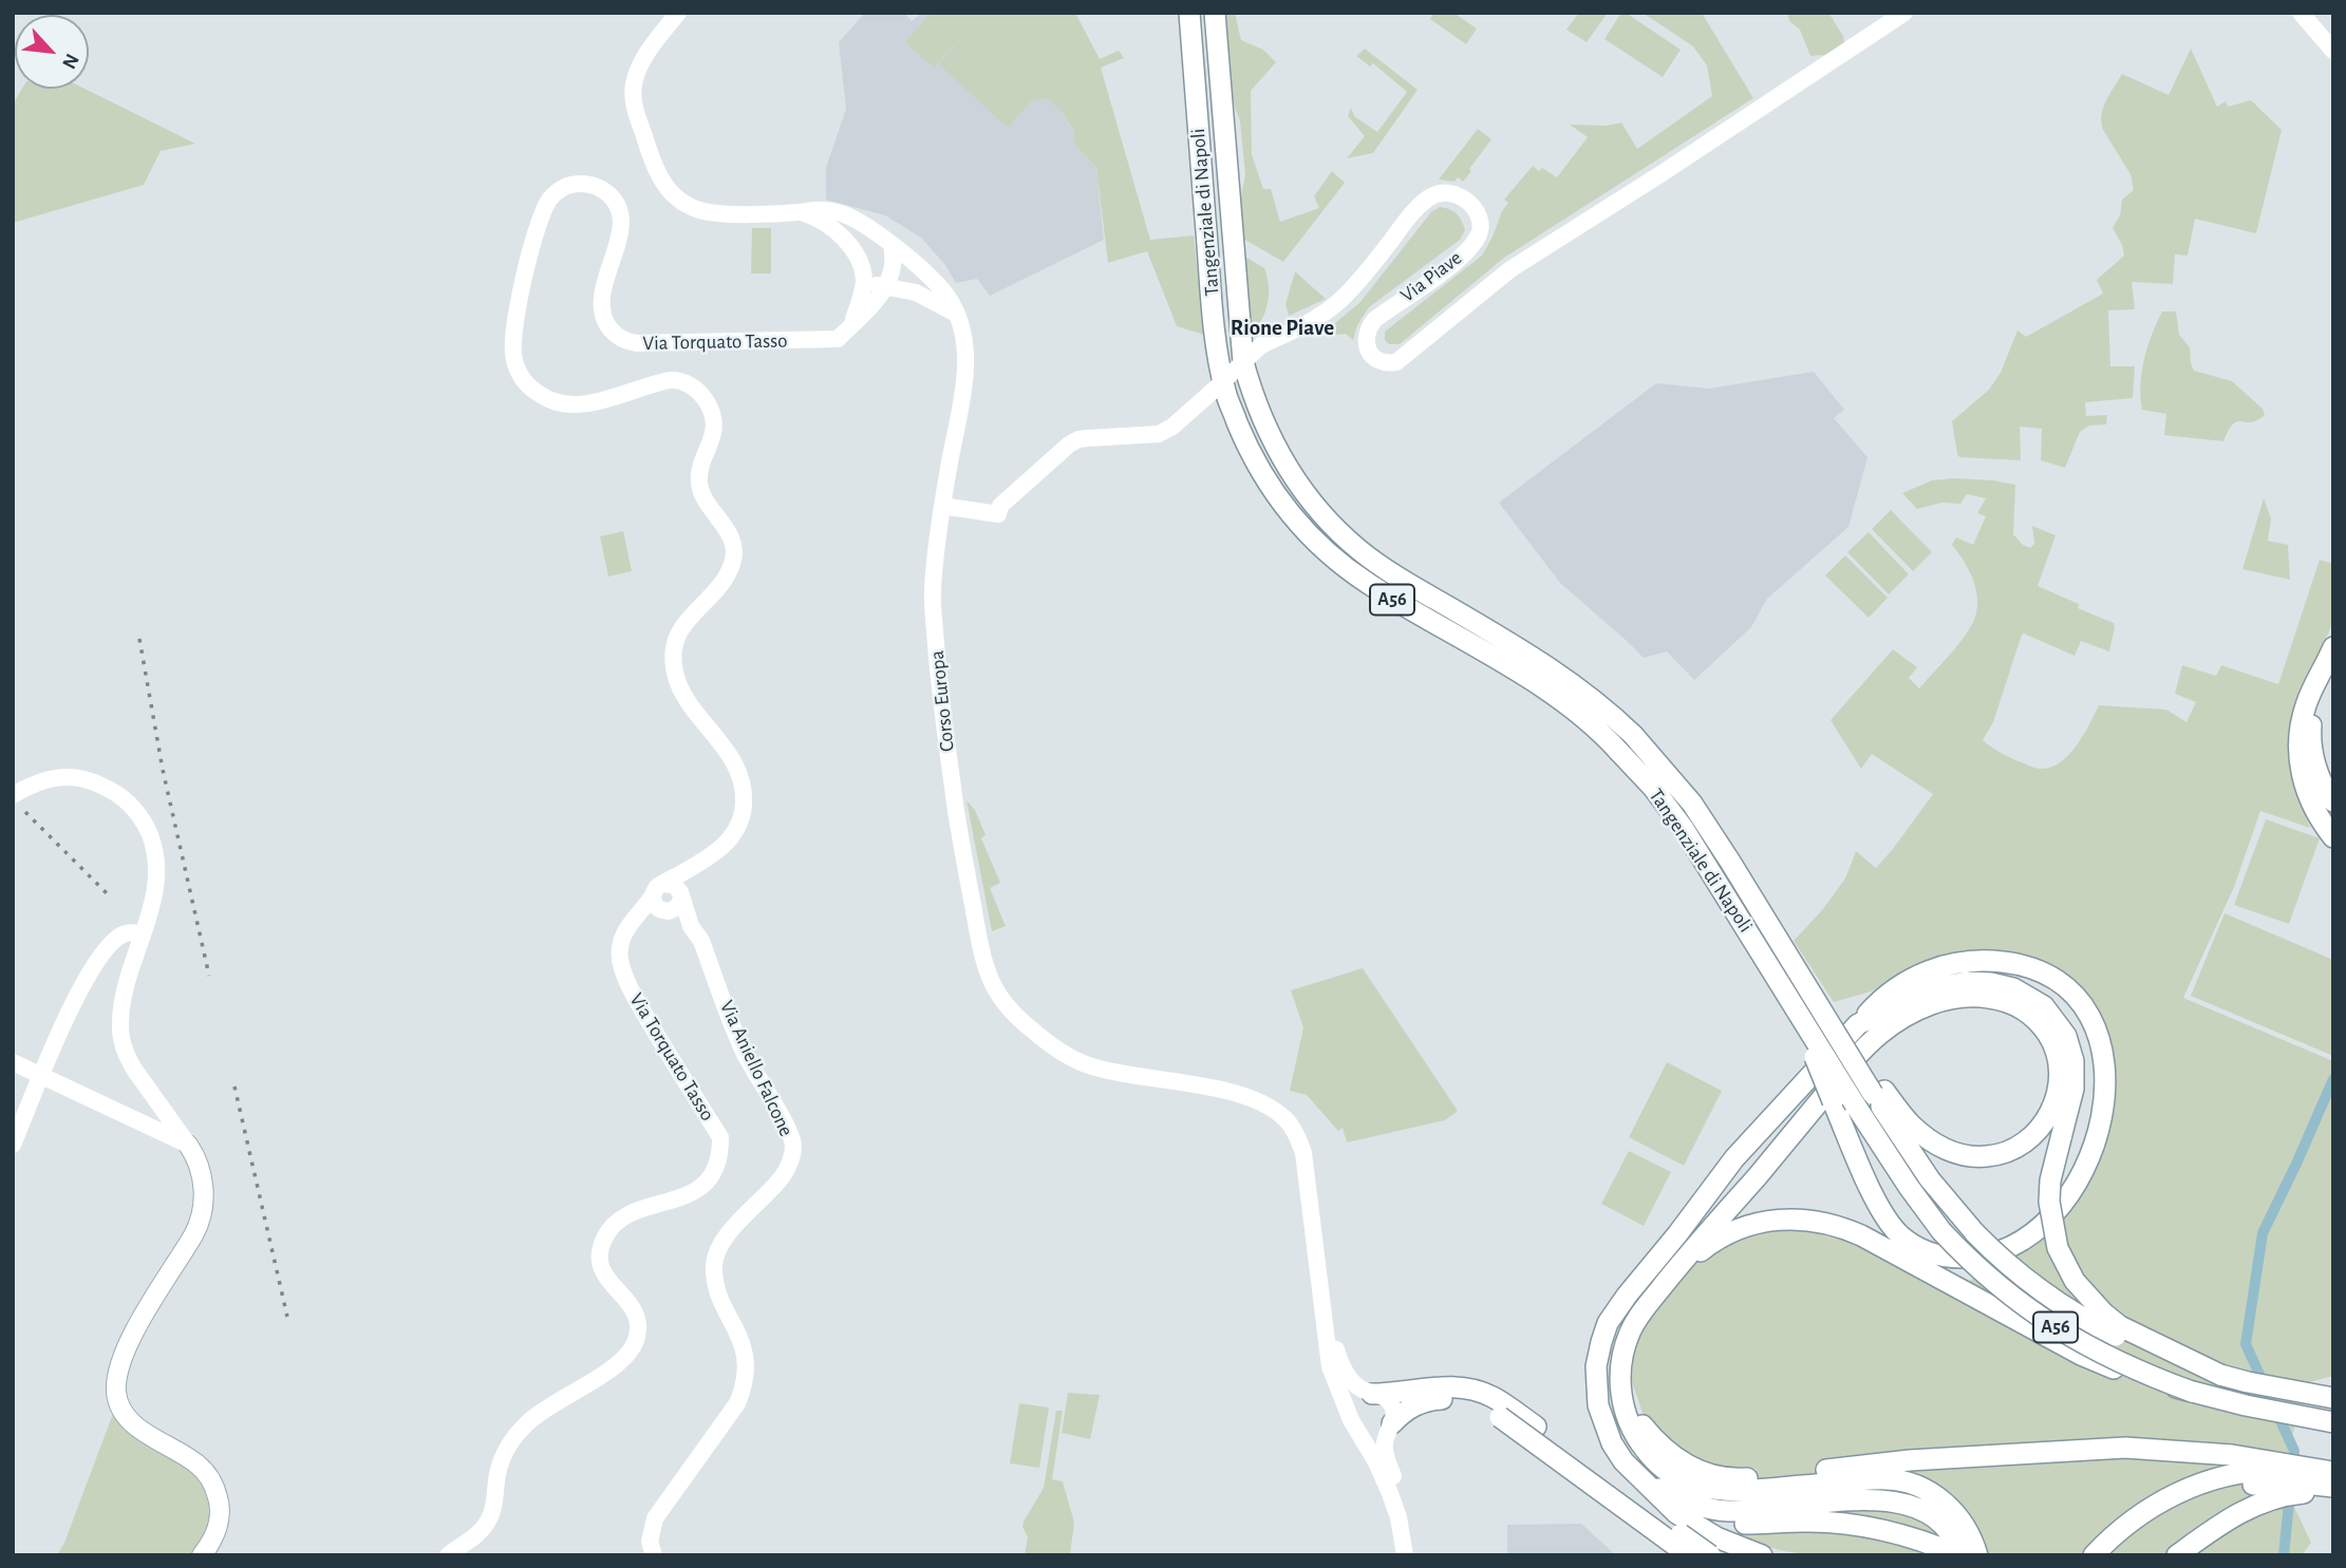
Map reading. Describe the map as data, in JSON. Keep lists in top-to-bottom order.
{
  "streets": {
    "highway": ["Tangenziale di Napoli", "A56"],
    "main road": [
      "Via Piave",
      "Via Torquato Tasso",
      "Corso Europa",
      "Via Aniello Falcone"
    ]
  },
  "crossings": [
    ["Via Piave", "Corso Europa"],
    ["Via Torquato Tasso", "Via Aniello Falcone"]
  ],
  "districts": ["Rione Piave"],
  "north": "bottom right"
}
